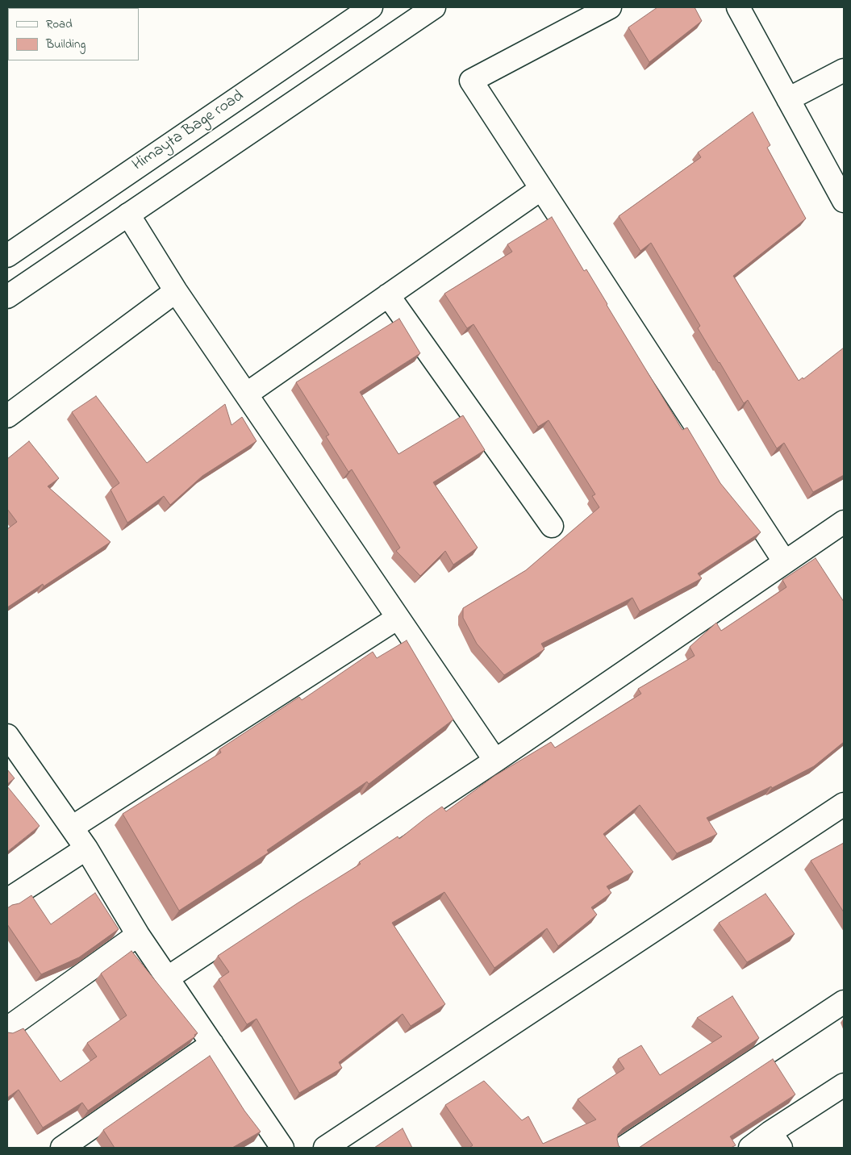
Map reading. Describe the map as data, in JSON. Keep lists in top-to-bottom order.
{
  "streets": {
    "street": ["Himayta Bage road"]
  },
  "legend": ["Road", "Building"]
}
